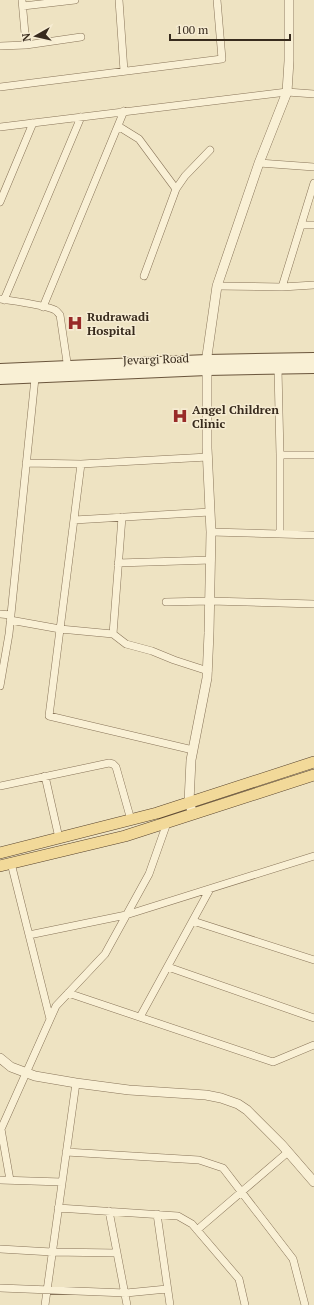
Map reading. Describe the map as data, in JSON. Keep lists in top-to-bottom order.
{
  "streets": {
    "main road": ["Jevargi Road"]
  },
  "places": {
    "hospital": ["Rudrawadi Hospital", "Angel Children Clinic"]
  },
  "scale_bar": "100 m",
  "north": "left"
}
